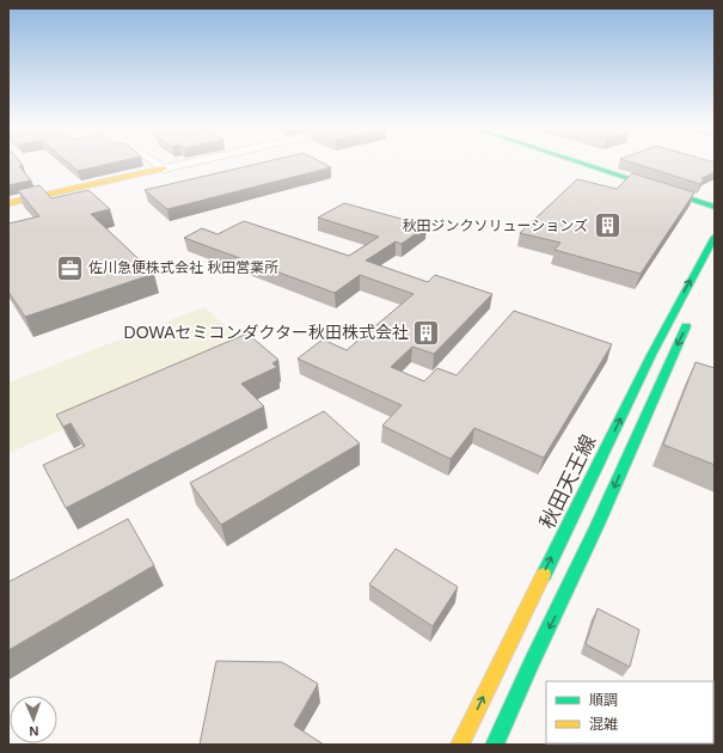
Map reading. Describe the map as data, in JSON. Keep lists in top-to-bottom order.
{
  "streets": {
    "main road": ["秋田天王線"]
  },
  "places": {
    "building": ["秋田ジンクソリューションズ", "DOWAセミコンダクター秋田株式会社"],
    "office": ["佐川急便株式会社 秋田営業所"]
  },
  "legend": ["順調", "混雑"],
  "north": "bottom"
}
